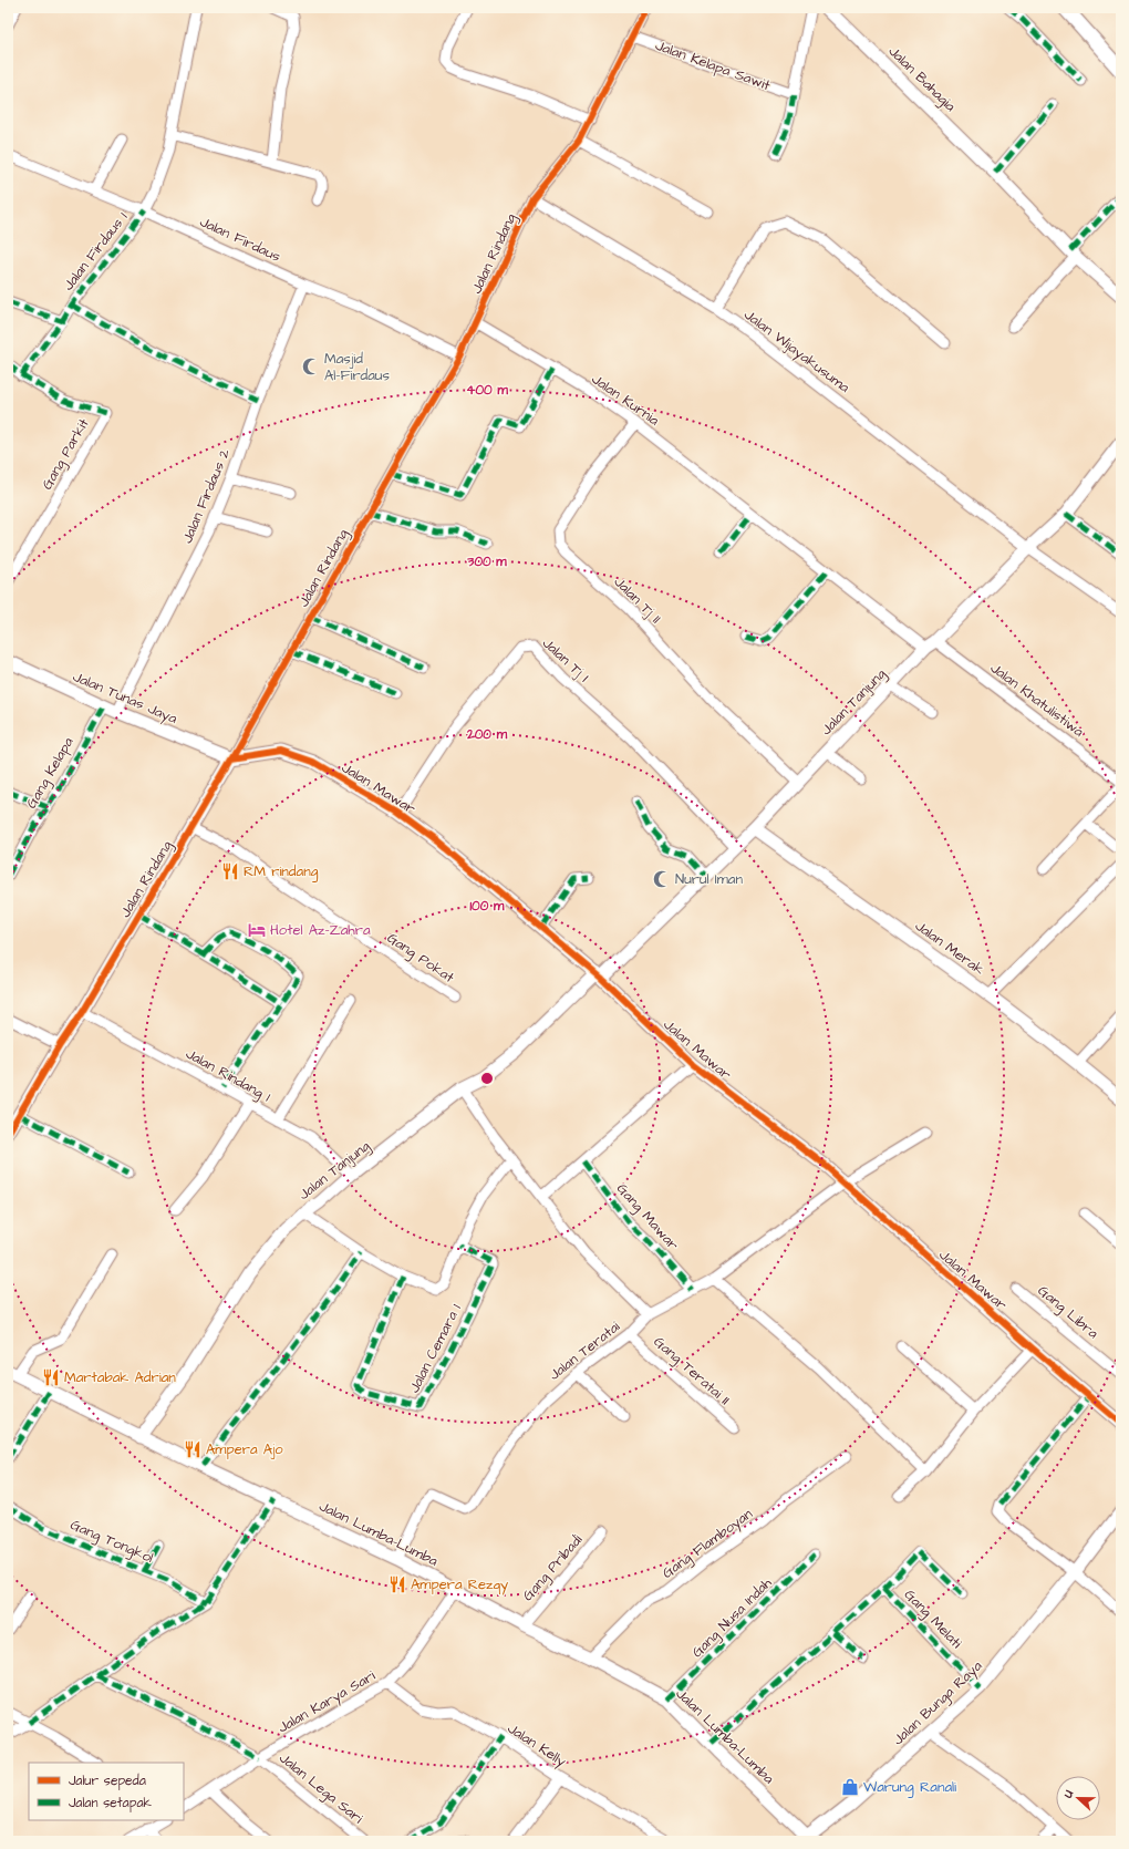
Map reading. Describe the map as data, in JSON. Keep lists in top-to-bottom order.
{
  "streets": {
    "street": [
      "Jalan Kelapa Sawit",
      "Jalan Bahagia",
      "Jalan Firdaus",
      "Jalan Firdaus 1",
      "Jalan Rindang",
      "Jalan Wijayakusuma",
      "Jalan Kurnia",
      "Gang Parkit",
      "Jalan Firdaus 2",
      "Jalan Tj II",
      "Jalan Tj I",
      "Jalan Tunas Jaya",
      "Jalan Khatulistiwa",
      "Jalan Tanjung",
      "Gang Kelapa",
      "Jalan Mawar",
      "Jalan Merak",
      "Gang Pokat",
      "Jalan Rindang 1",
      "Gang Mawar",
      "Gang Libra",
      "Jalan Cemara 1",
      "Jalan Teratai",
      "Gang Teratai II",
      "Jalan Lumba-Lumba",
      "Gang Tongkol",
      "Gang Flamboyan",
      "Gang Pribadi",
      "Gang Nusa Indah",
      "Gang Melati",
      "Jalan Karya Sari",
      "Jalan Bunga Raya",
      "Jalan Kelly",
      "Jalan Lega Sari"
    ]
  },
  "crossings": [
    ["Jalan Kelapa Sawit", "Jalan Rindang"],
    ["Jalan Firdaus", "Jalan Firdaus 1"],
    ["Jalan Firdaus", "Jalan Rindang"],
    ["Jalan Firdaus", "Jalan Firdaus 2"],
    ["Jalan Firdaus 1", "Gang Parkit"],
    ["Jalan Rindang", "Jalan Wijayakusuma"],
    ["Jalan Rindang", "Jalan Kurnia"],
    ["Jalan Rindang", "Jalan Tunas Jaya"],
    ["Jalan Rindang", "Jalan Mawar"],
    ["Jalan Rindang", "Gang Pokat"],
    ["Jalan Rindang", "Jalan Rindang 1"],
    ["Jalan Wijayakusuma", "Jalan Tanjung"],
    ["Jalan Kurnia", "Jalan Tj II"],
    ["Jalan Kurnia", "Jalan Khatulistiwa"],
    ["Jalan Kurnia", "Jalan Tanjung"],
    ["Jalan Firdaus 2", "Jalan Tunas Jaya"],
    ["Jalan Tj II", "Jalan Tanjung"],
    ["Jalan Tj I", "Jalan Tanjung"],
    ["Jalan Tj I", "Jalan Mawar"],
    ["Jalan Tunas Jaya", "Gang Kelapa"],
    ["Jalan Tunas Jaya", "Jalan Mawar"],
    ["Jalan Khatulistiwa", "Jalan Tanjung"],
    ["Jalan Tanjung", "Jalan Mawar"],
    ["Jalan Tanjung", "Jalan Merak"],
    ["Jalan Tanjung", "Jalan Rindang 1"],
    ["Jalan Tanjung", "Jalan Lumba-Lumba"],
    ["Jalan Mawar", "Jalan Teratai"],
    ["Gang Mawar", "Jalan Teratai"],
    ["Jalan Teratai", "Gang Teratai II"],
    ["Jalan Teratai", "Jalan Lumba-Lumba"],
    ["Jalan Lumba-Lumba", "Gang Flamboyan"],
    ["Jalan Lumba-Lumba", "Gang Pribadi"],
    ["Jalan Lumba-Lumba", "Gang Nusa Indah"],
    ["Jalan Lumba-Lumba", "Jalan Karya Sari"],
    ["Jalan Lumba-Lumba", "Jalan Bunga Raya"],
    ["Gang Melati", "Jalan Bunga Raya"],
    ["Jalan Karya Sari", "Jalan Kelly"],
    ["Jalan Karya Sari", "Jalan Lega Sari"]
  ],
  "places": {
    "mosque": ["Masjid Al-Firdaus", "Nurul Iman"],
    "restaurant": [
      "RM rindang",
      "Martabak Adrian",
      "Ampera Ajo",
      "Ampera Rezqy"
    ],
    "hotel": ["Hotel Az-Zahra"],
    "shop": ["Warung Ranali"]
  },
  "legend": ["Jalur sepeda", "Jalan setapak"],
  "north": "left",
  "rings": [
    "400 m",
    "300 m",
    "200 m",
    "100 m"
  ]
}
